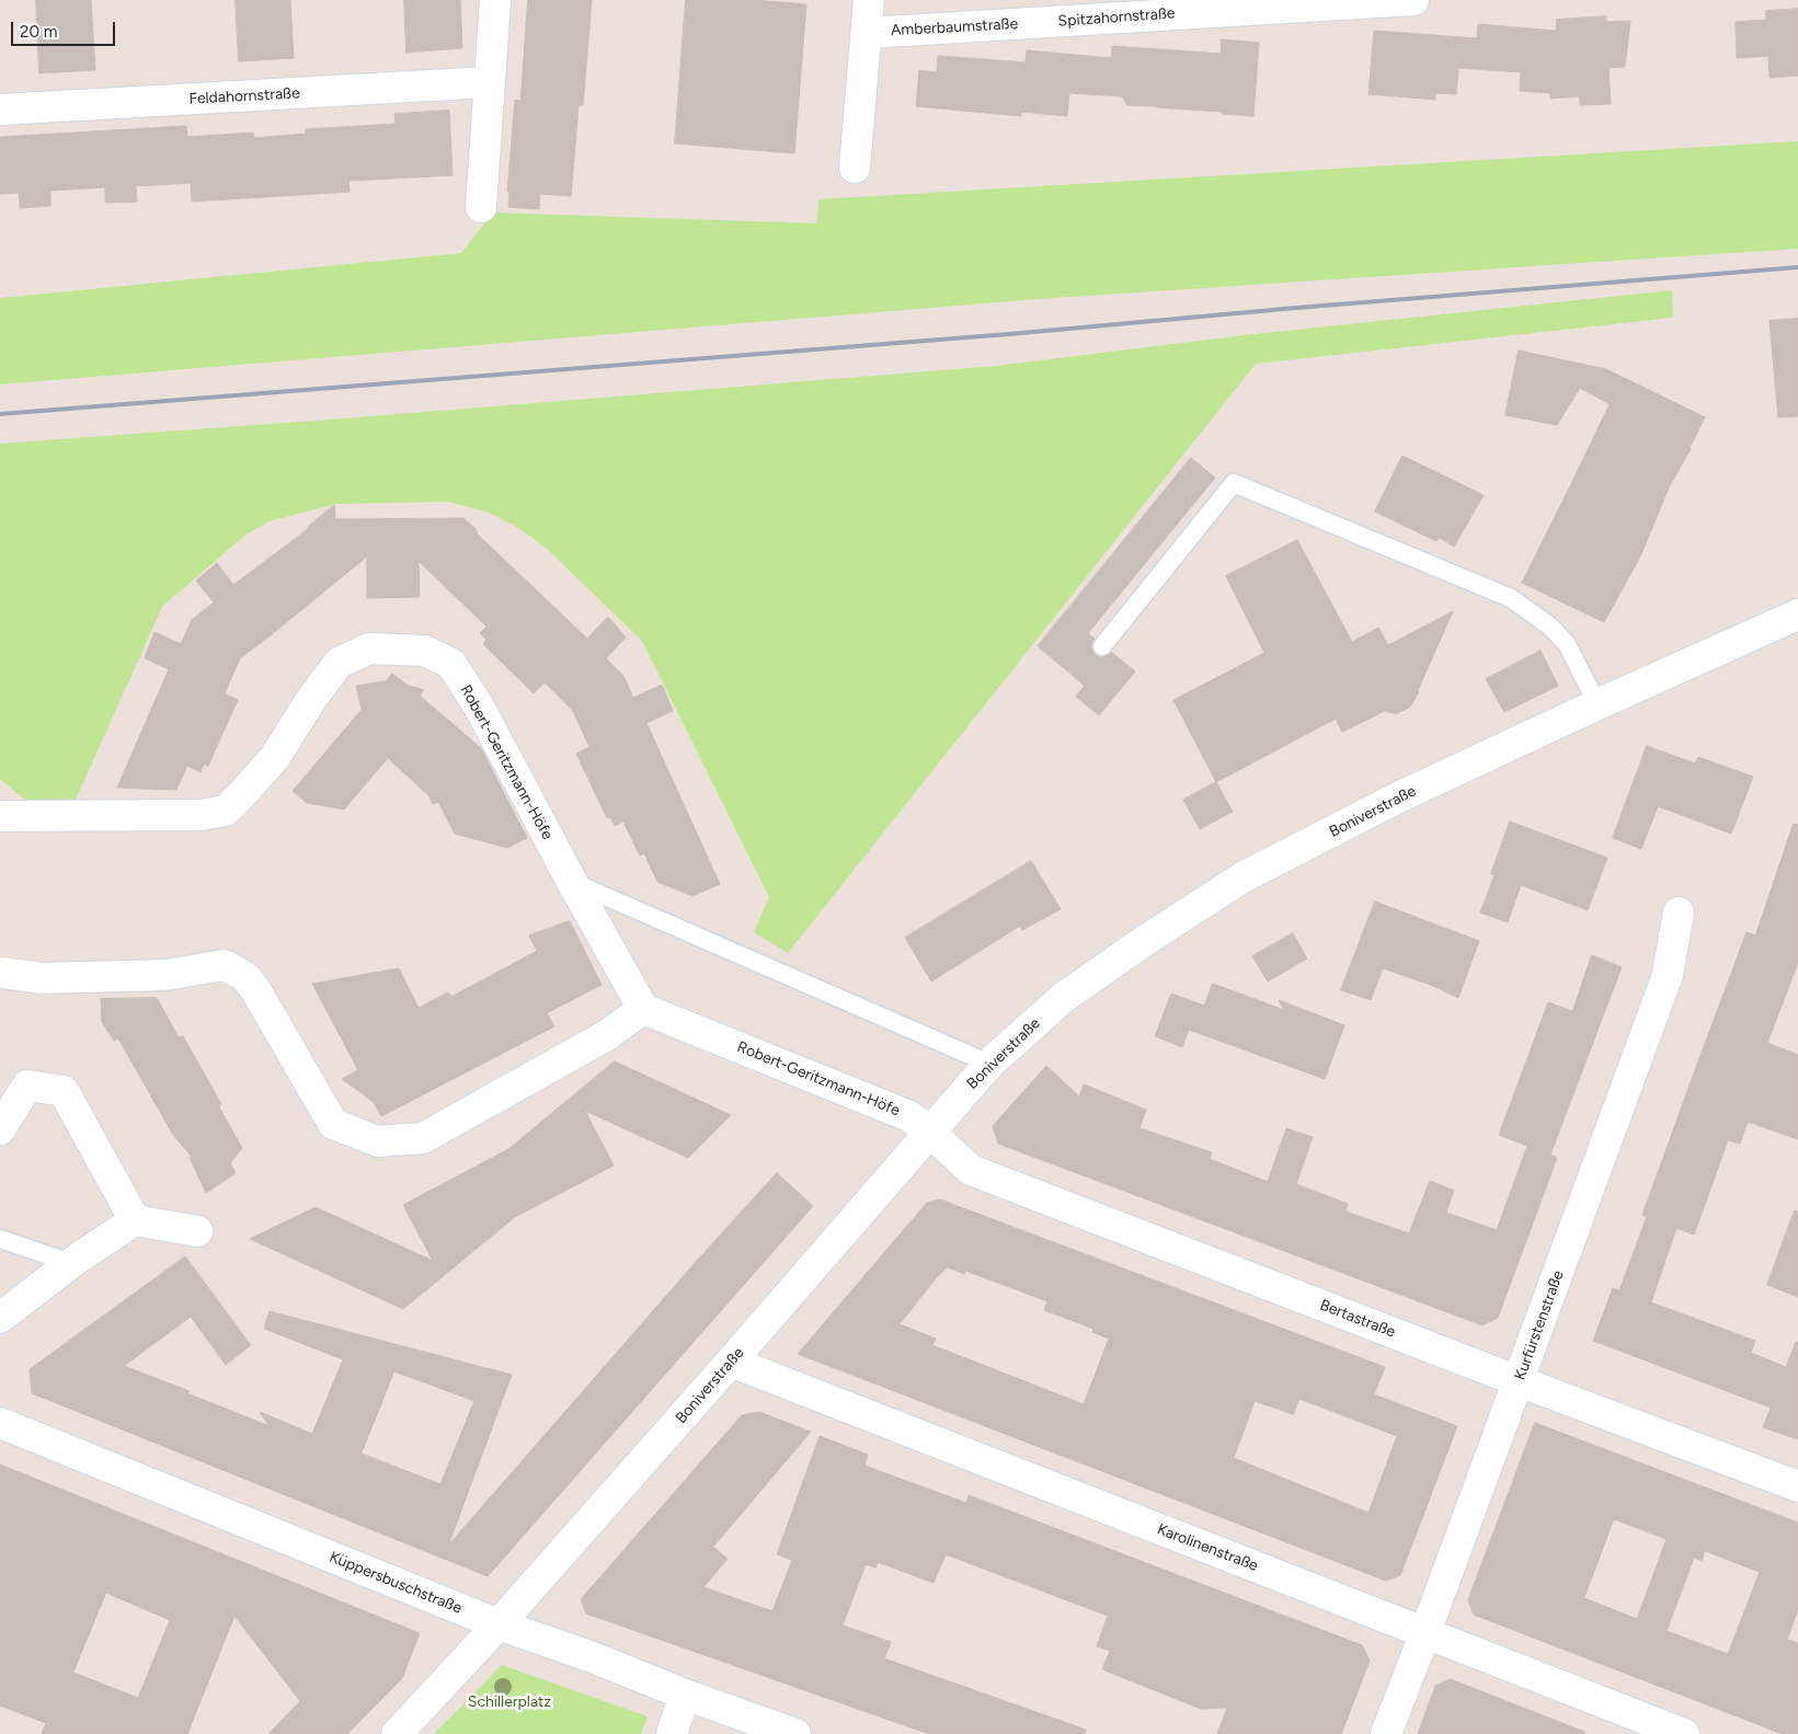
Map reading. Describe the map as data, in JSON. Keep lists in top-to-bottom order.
{
  "streets": {
    "street": [
      "Spitzahornstraße",
      "Amberbaumstraße",
      "Feldahornstraße",
      "Robert-Geritzmann-Höfe",
      "Boniverstraße",
      "Bertastraße",
      "Kurfürstenstraße",
      "Karolinenstraße",
      "Küppersbuschstraße"
    ]
  },
  "crossings": [
    ["Spitzahornstraße", "Amberbaumstraße"],
    ["Robert-Geritzmann-Höfe", "Boniverstraße"],
    ["Robert-Geritzmann-Höfe", "Bertastraße"],
    ["Boniverstraße", "Bertastraße"],
    ["Boniverstraße", "Karolinenstraße"],
    ["Boniverstraße", "Küppersbuschstraße"],
    ["Bertastraße", "Kurfürstenstraße"],
    ["Kurfürstenstraße", "Karolinenstraße"]
  ],
  "parks": ["Schillerplatz"],
  "scale_bar": "20 m"
}
